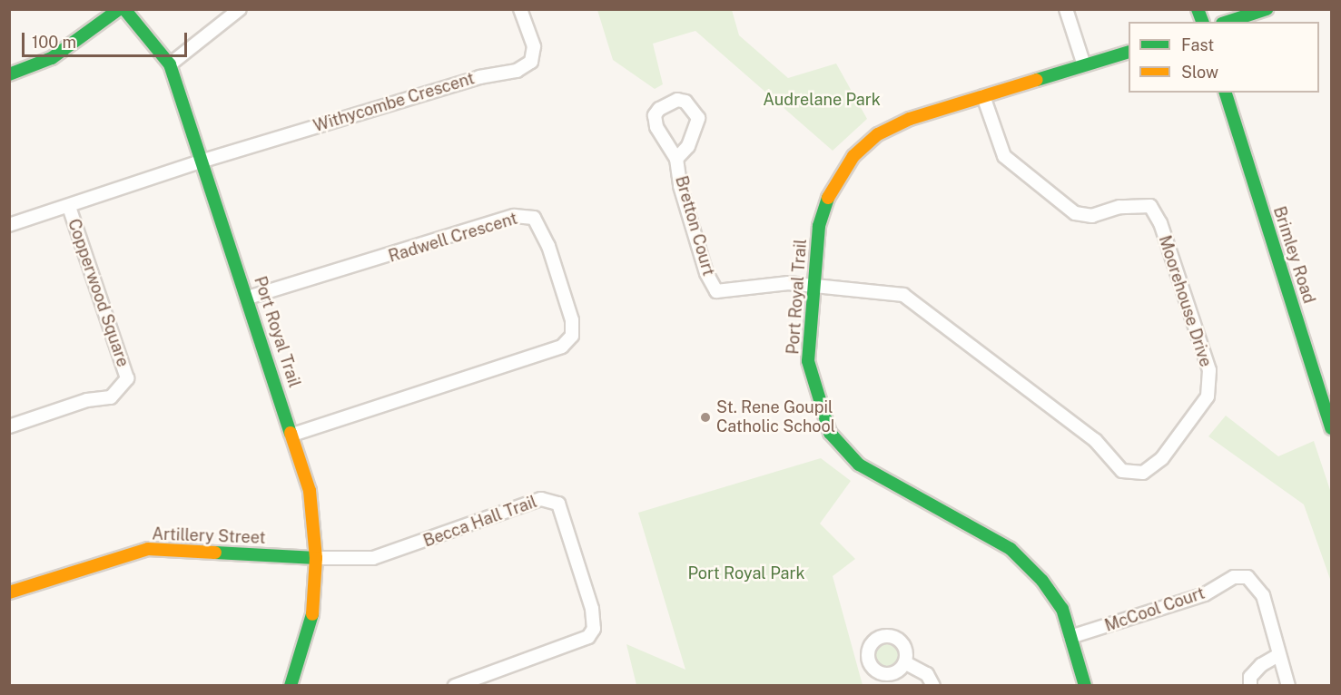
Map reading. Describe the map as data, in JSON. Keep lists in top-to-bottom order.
{
  "streets": {
    "street": [
      "Withycombe Crescent",
      "Bretton Court",
      "Radwell Crescent",
      "Brimley Road",
      "Copperwood Square",
      "Port Royal Trail",
      "Moorehouse Drive",
      "Becca Hall Trail",
      "Artillery Street",
      "McCool Court"
    ]
  },
  "crossings": [
    ["Withycombe Crescent", "Copperwood Square"],
    ["Withycombe Crescent", "Port Royal Trail"],
    ["Bretton Court", "Port Royal Trail"],
    ["Bretton Court", "Moorehouse Drive"],
    ["Radwell Crescent", "Port Royal Trail"],
    ["Copperwood Square", "Port Royal Trail"],
    ["Port Royal Trail", "Moorehouse Drive"],
    ["Port Royal Trail", "Becca Hall Trail"],
    ["Port Royal Trail", "Artillery Street"],
    ["Port Royal Trail", "McCool Court"],
    ["Becca Hall Trail", "Artillery Street"]
  ],
  "parks": ["Audrelane Park", "Port Royal Park"],
  "places": ["St. Rene Goupil Catholic School"],
  "legend": ["Fast", "Slow"],
  "scale_bar": "100 m"
}
